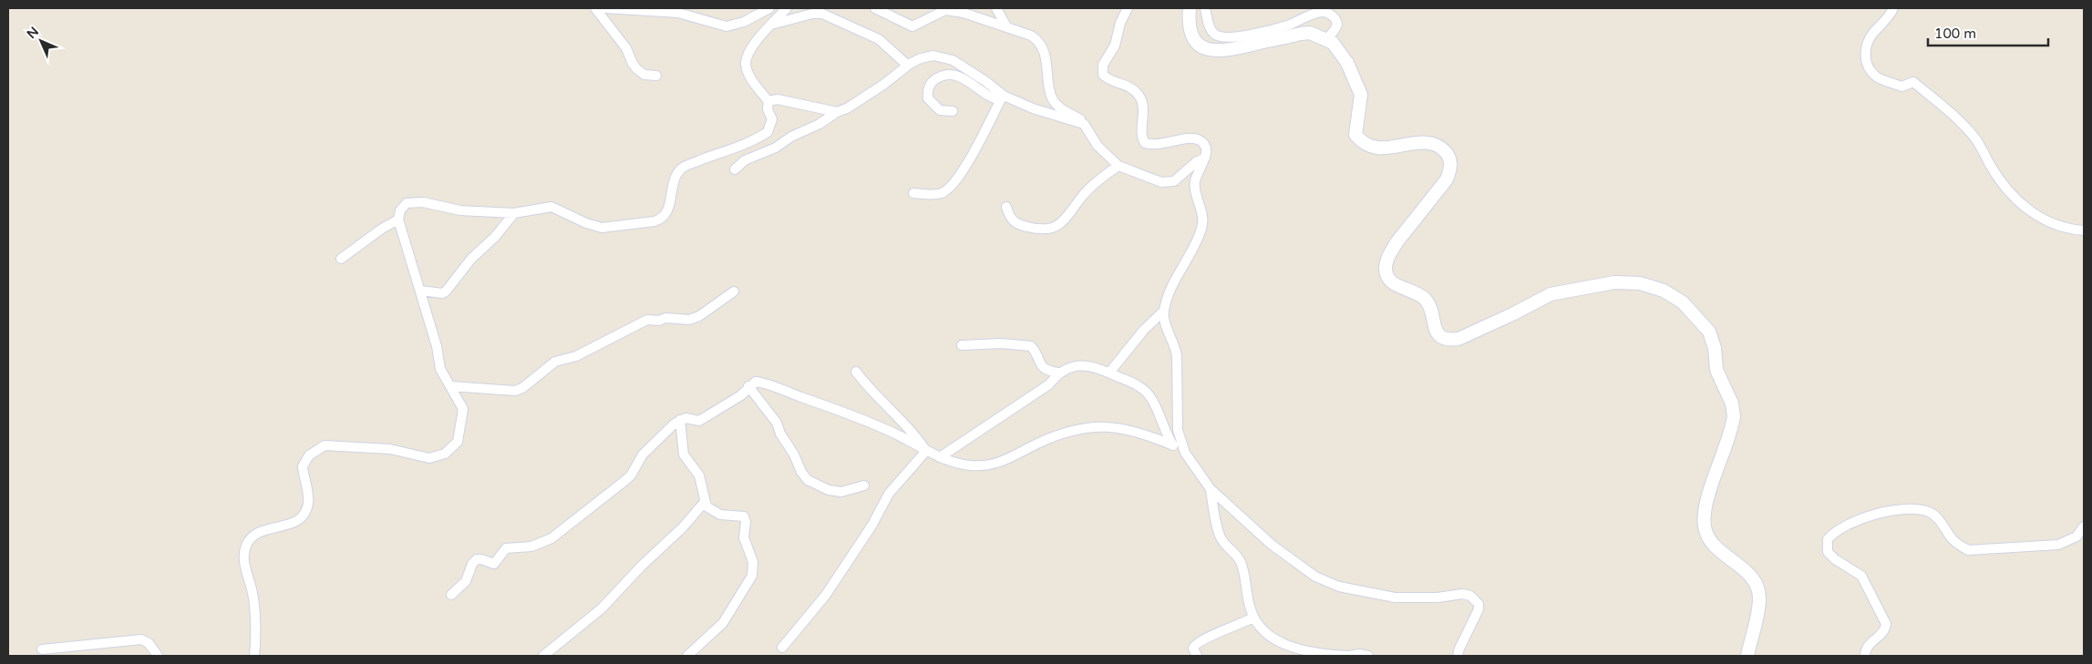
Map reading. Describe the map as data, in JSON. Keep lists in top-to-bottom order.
{
  "scale_bar": "100 m",
  "north": "top left"
}
